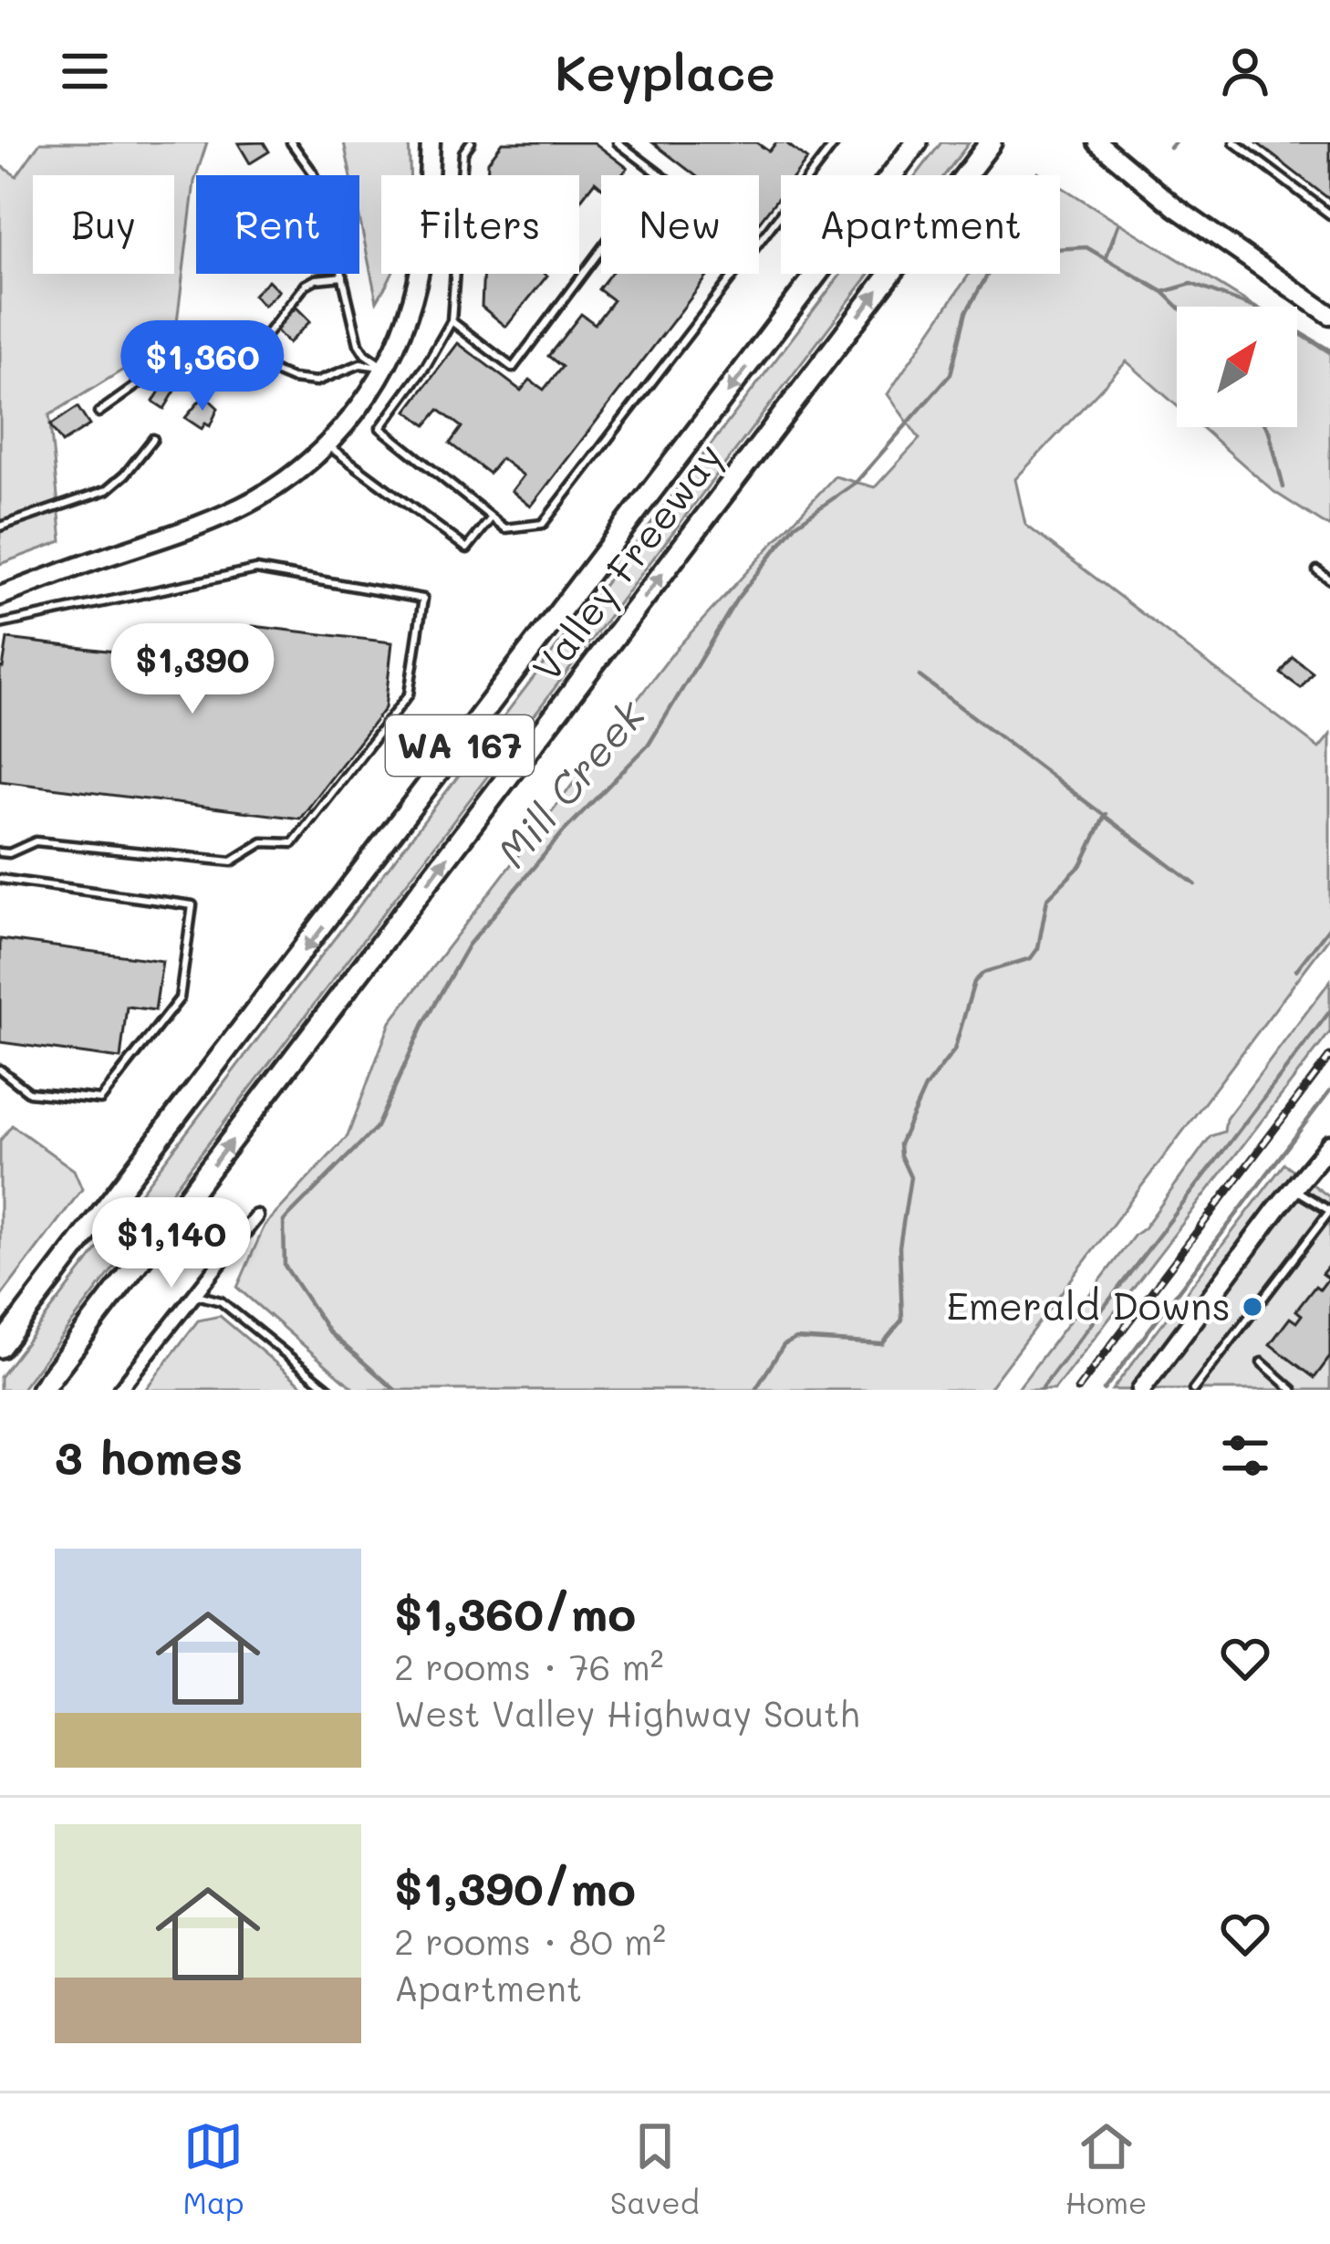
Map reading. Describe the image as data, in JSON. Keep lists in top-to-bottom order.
{
  "streets": {
    "highway": ["Valley Freeway", "WA 167"]
  },
  "water": ["Mill Creek"],
  "places": ["Emerald Downs"],
  "north": "top right",
  "page": {
    "header": "Keyplace",
    "chip": [
      "Buy",
      "Rent",
      "Filters",
      "New",
      "Apartment"
    ],
    "price": ["$1,360", "$1,390", "$1,140"],
    "heading": "3 homes",
    "list": [
      {
        "name": "$1,360/mo",
        "note": "2 rooms · 76 m² · West Valley Highway South"
      },
      {
        "name": "$1,390/mo",
        "note": "2 rooms · 80 m² · Apartment"
      }
    ],
    "tabs": ["Map", "Saved", "Home"]
  }
}
